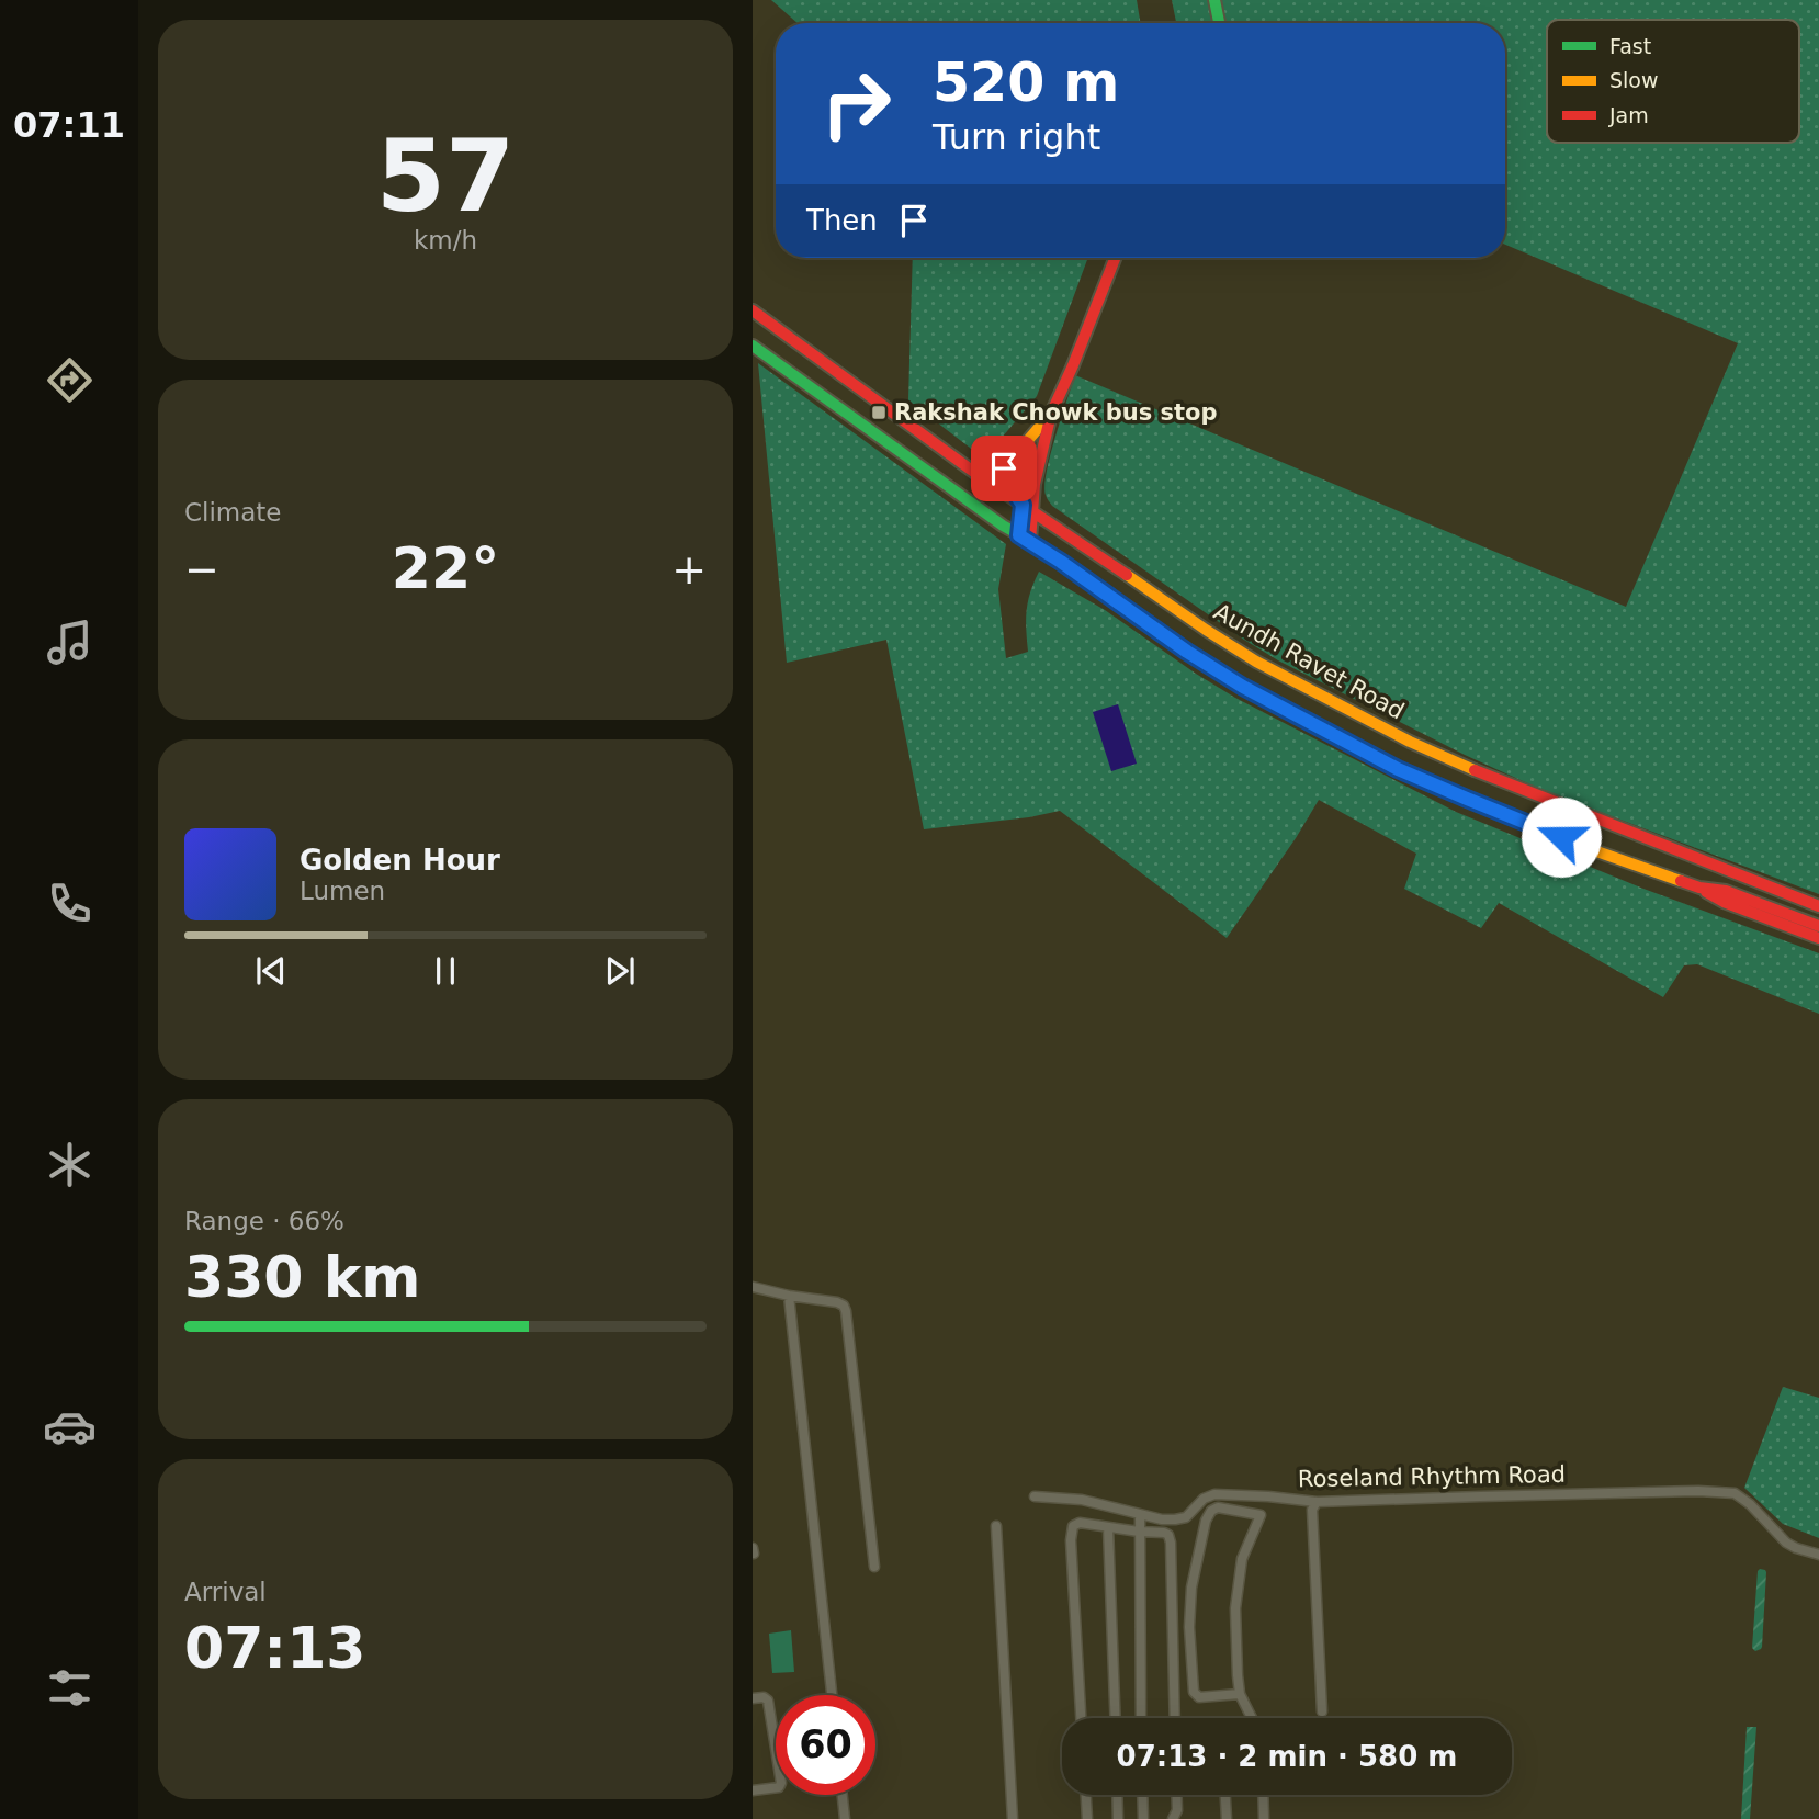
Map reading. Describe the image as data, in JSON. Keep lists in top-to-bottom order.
{
  "streets": {
    "main road": ["Aundh Ravet Road"],
    "street": ["Roseland Rhythm Road"]
  },
  "places": {
    "transit": ["Rakshak Chowk bus stop"]
  },
  "legend": ["Fast", "Slow", "Jam"],
  "page": {
    "tabs": "07:11",
    "tile": [
      ["57", "km/h"],
      "Climate",
      ["Range · 66%", "330 km"],
      ["Arrival", "07:13"]
    ],
    "turn": ["520 m", "Turn right"],
    "then": "Then",
    "heat": ["−", "22°", "+"],
    "song": ["Golden Hour", "Lumen"],
    "limit": "60",
    "trip": "07:13 · 2 min · 580 m"
  }
}
